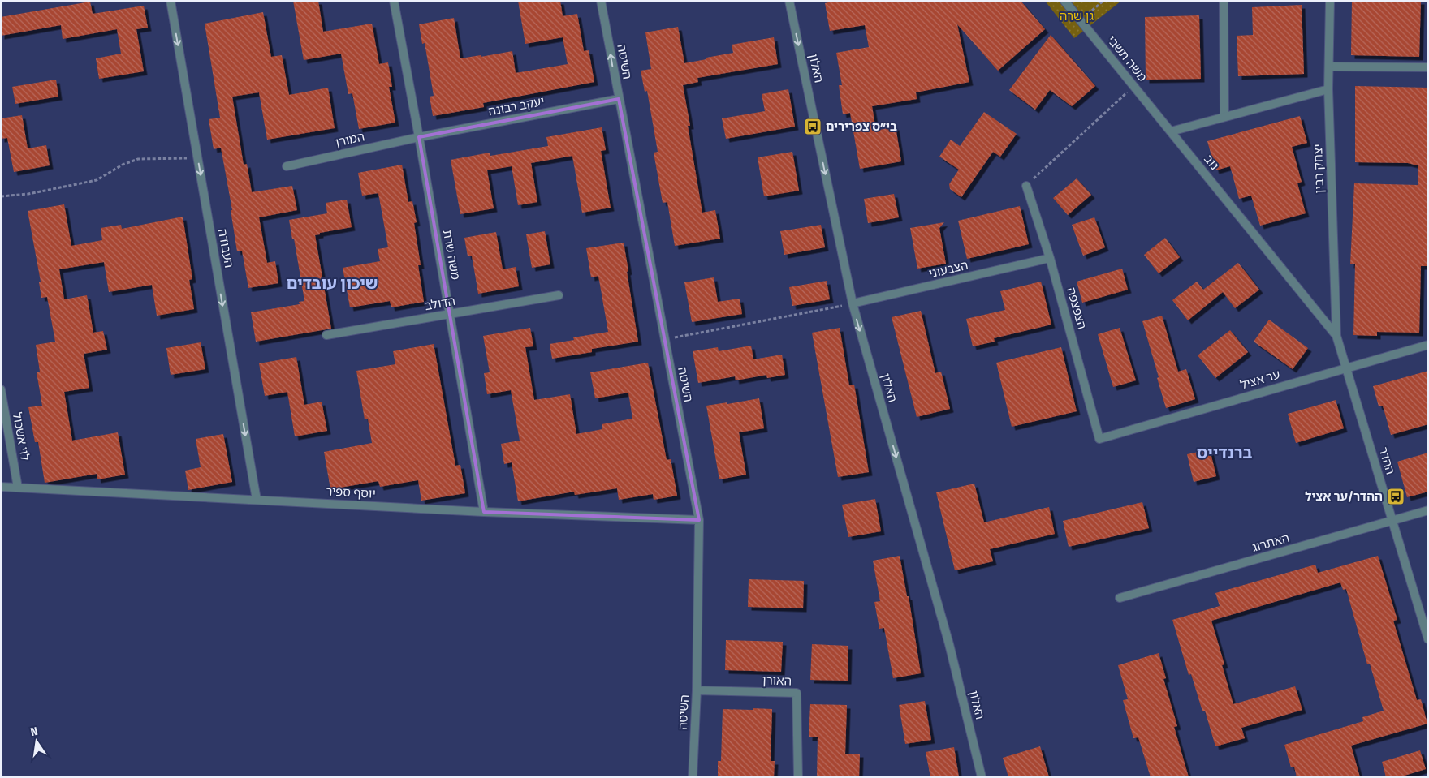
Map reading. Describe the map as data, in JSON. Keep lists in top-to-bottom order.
{
  "streets": {
    "street": [
      "משה תשבי",
      "השיטה",
      "האלון",
      "יעקב רבונה",
      "המורן",
      "נוב",
      "יצחק רבין",
      "העבודה",
      "משה שרת",
      "הצבעוני",
      "הדולב",
      "הצפצפה",
      "ער אציל",
      "לוי אשכול",
      "ההדר",
      "יוסף ספיר",
      "האתרוג",
      "האורן"
    ]
  },
  "crossings": [
    ["משה תשבי", "נוב"],
    ["השיטה", "יעקב רבונה"],
    ["השיטה", "יוסף ספיר"],
    ["השיטה", "האורן"],
    ["האלון", "הצבעוני"],
    ["יעקב רבונה", "המורן"],
    ["יעקב רבונה", "משה שרת"],
    ["המורן", "משה שרת"],
    ["נוב", "יצחק רבין"],
    ["נוב", "ההדר"],
    ["יצחק רבין", "ההדר"],
    ["העבודה", "יוסף ספיר"],
    ["משה שרת", "הדולב"],
    ["משה שרת", "יוסף ספיר"],
    ["הצבעוני", "הצפצפה"],
    ["הצפצפה", "ער אציל"],
    ["ער אציל", "ההדר"],
    ["לוי אשכול", "יוסף ספיר"],
    ["ההדר", "האתרוג"]
  ],
  "one_way": ["האלון", "העבודה"],
  "districts": ["שיכון עובדים", "ברנדייס"],
  "parks": ["גן שרה"],
  "places": {
    "bus stop": ["בי״ס צפרירים", "ההדר/ער אציל"]
  },
  "north": "top"
}
